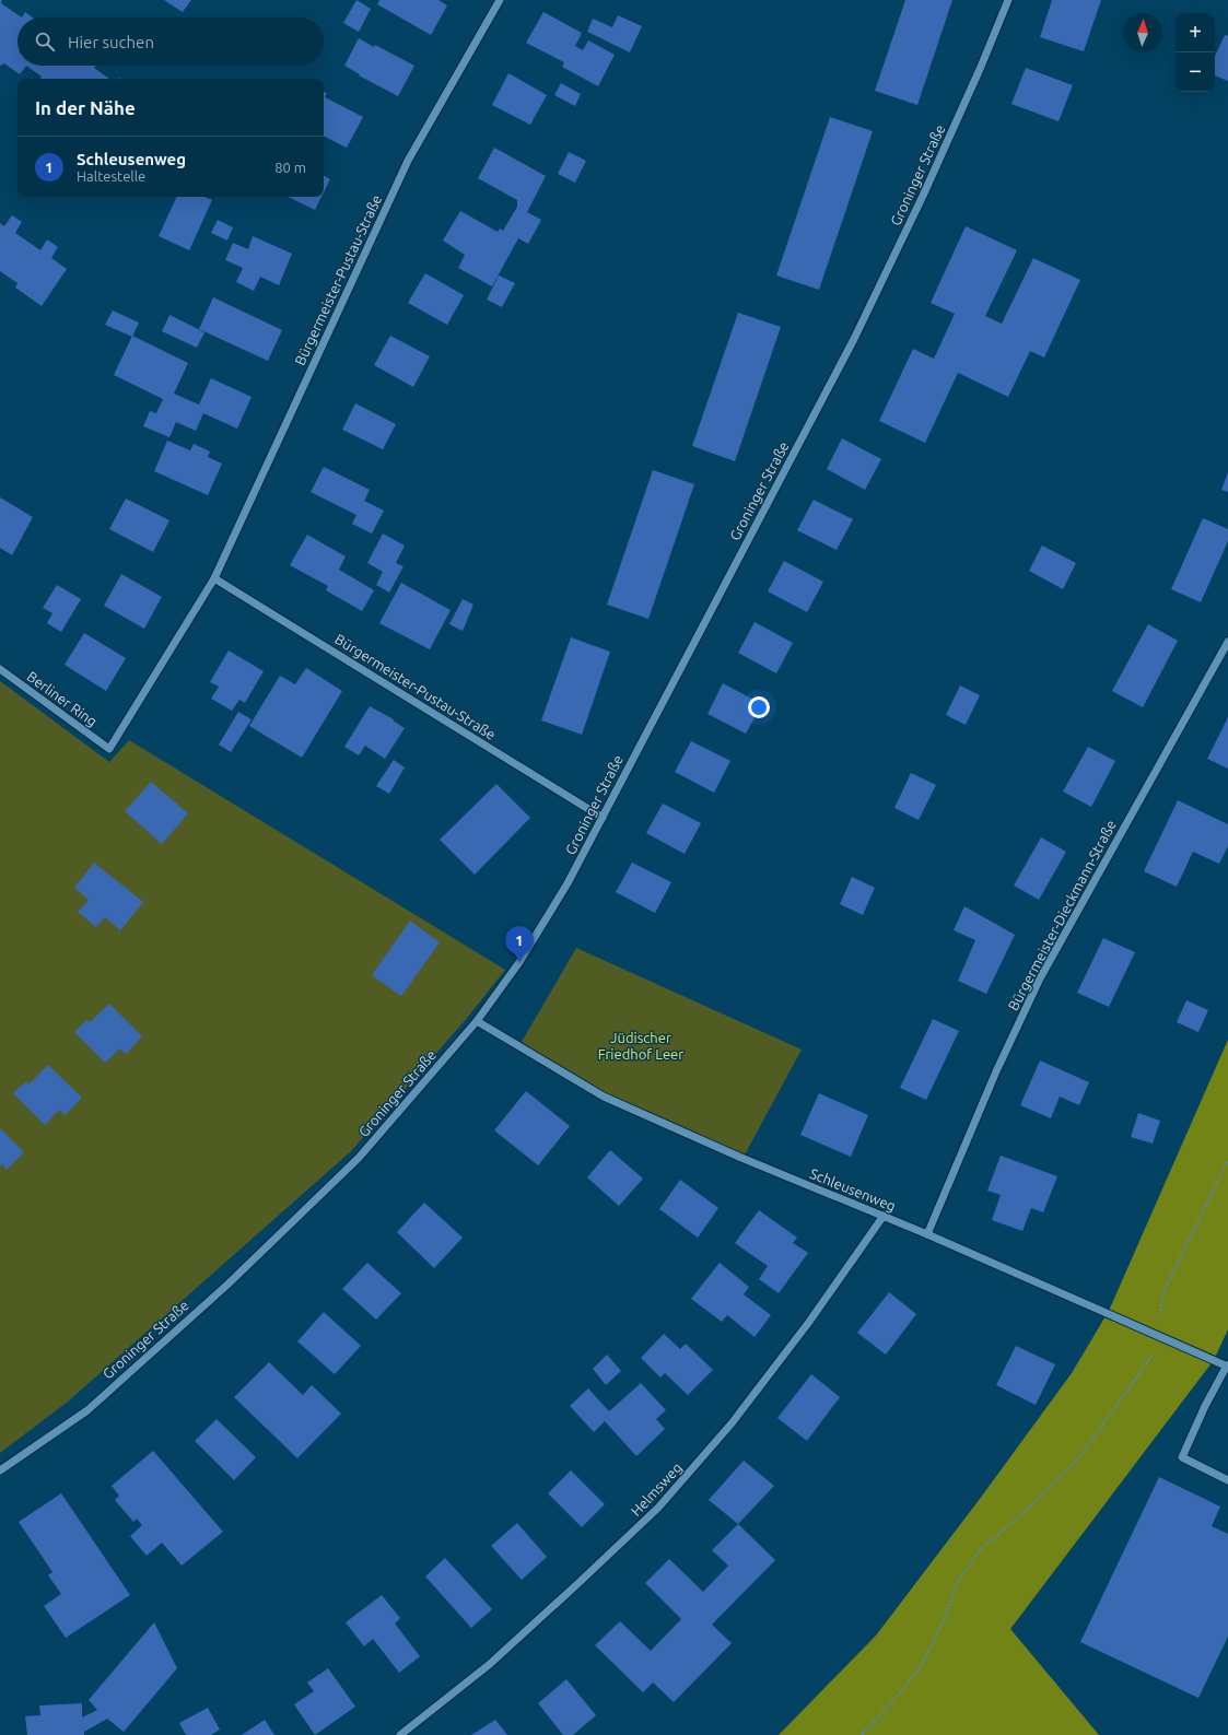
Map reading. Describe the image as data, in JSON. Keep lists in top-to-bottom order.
{
  "streets": {
    "street": [
      "Groninger Straße",
      "Bürgermeister-Pustau-Straße",
      "Berliner Ring",
      "Bürgermeister-Dieckmann-Straße",
      "Schleusenweg",
      "Helmsweg"
    ]
  },
  "crossings": [
    ["Groninger Straße", "Bürgermeister-Pustau-Straße"],
    ["Groninger Straße", "Schleusenweg"],
    ["Bürgermeister-Pustau-Straße", "Berliner Ring"],
    ["Bürgermeister-Dieckmann-Straße", "Schleusenweg"],
    ["Schleusenweg", "Helmsweg"]
  ],
  "parks": ["Jüdischer Friedhof Leer"],
  "north": "top",
  "page": {
    "map_buttons": ["+", "−"],
    "search": "Hier suchen",
    "heading": "In der Nähe",
    "list": [
      {
        "mark": "1",
        "name": "Schleusenweg",
        "note": "Haltestelle",
        "value": "80 m"
      }
    ],
    "pins": "1"
  }
}
